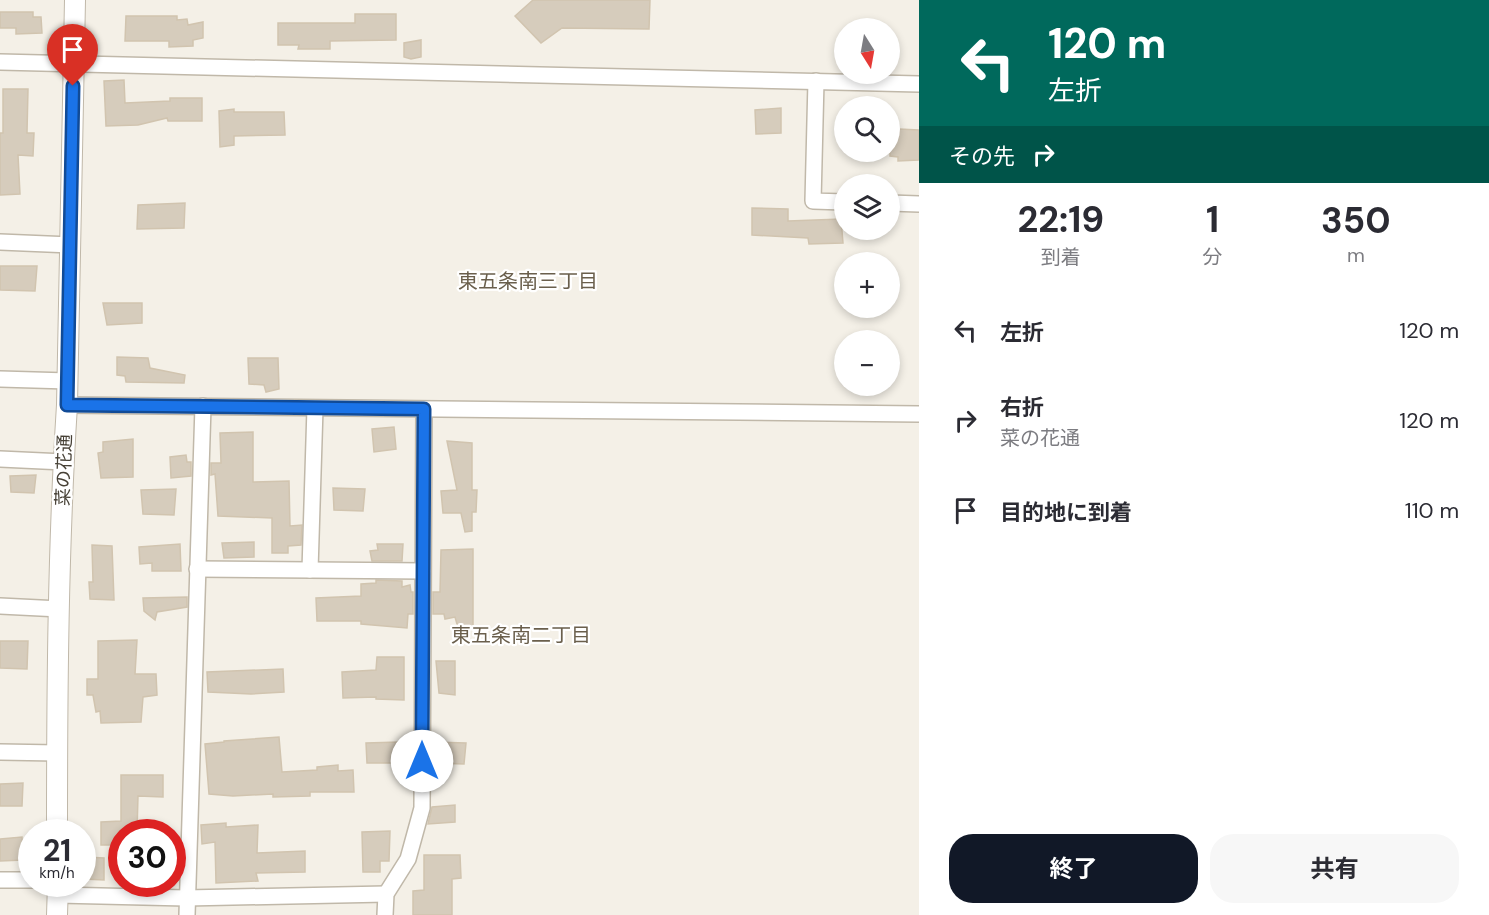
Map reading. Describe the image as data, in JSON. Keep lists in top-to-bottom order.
{
  "streets": {
    "street": ["菜の花通"]
  },
  "districts": ["東五条南三丁目", "東五条南二丁目"],
  "north": "bottom",
  "page": {
    "turn": ["120 m", "左折"],
    "map_buttons": ["+", "−"],
    "then": "その先",
    "eta": [
      "22:19",
      "到着",
      "1",
      "分",
      "350",
      "m"
    ],
    "list": [
      {
        "name": "左折",
        "value": "120 m"
      },
      {
        "name": "右折",
        "note": "菜の花通",
        "value": "120 m"
      },
      {
        "name": "目的地に到着",
        "value": "110 m"
      }
    ],
    "speed": "21 km/h",
    "limit": "30",
    "buttons": ["終了", "共有"]
  }
}
